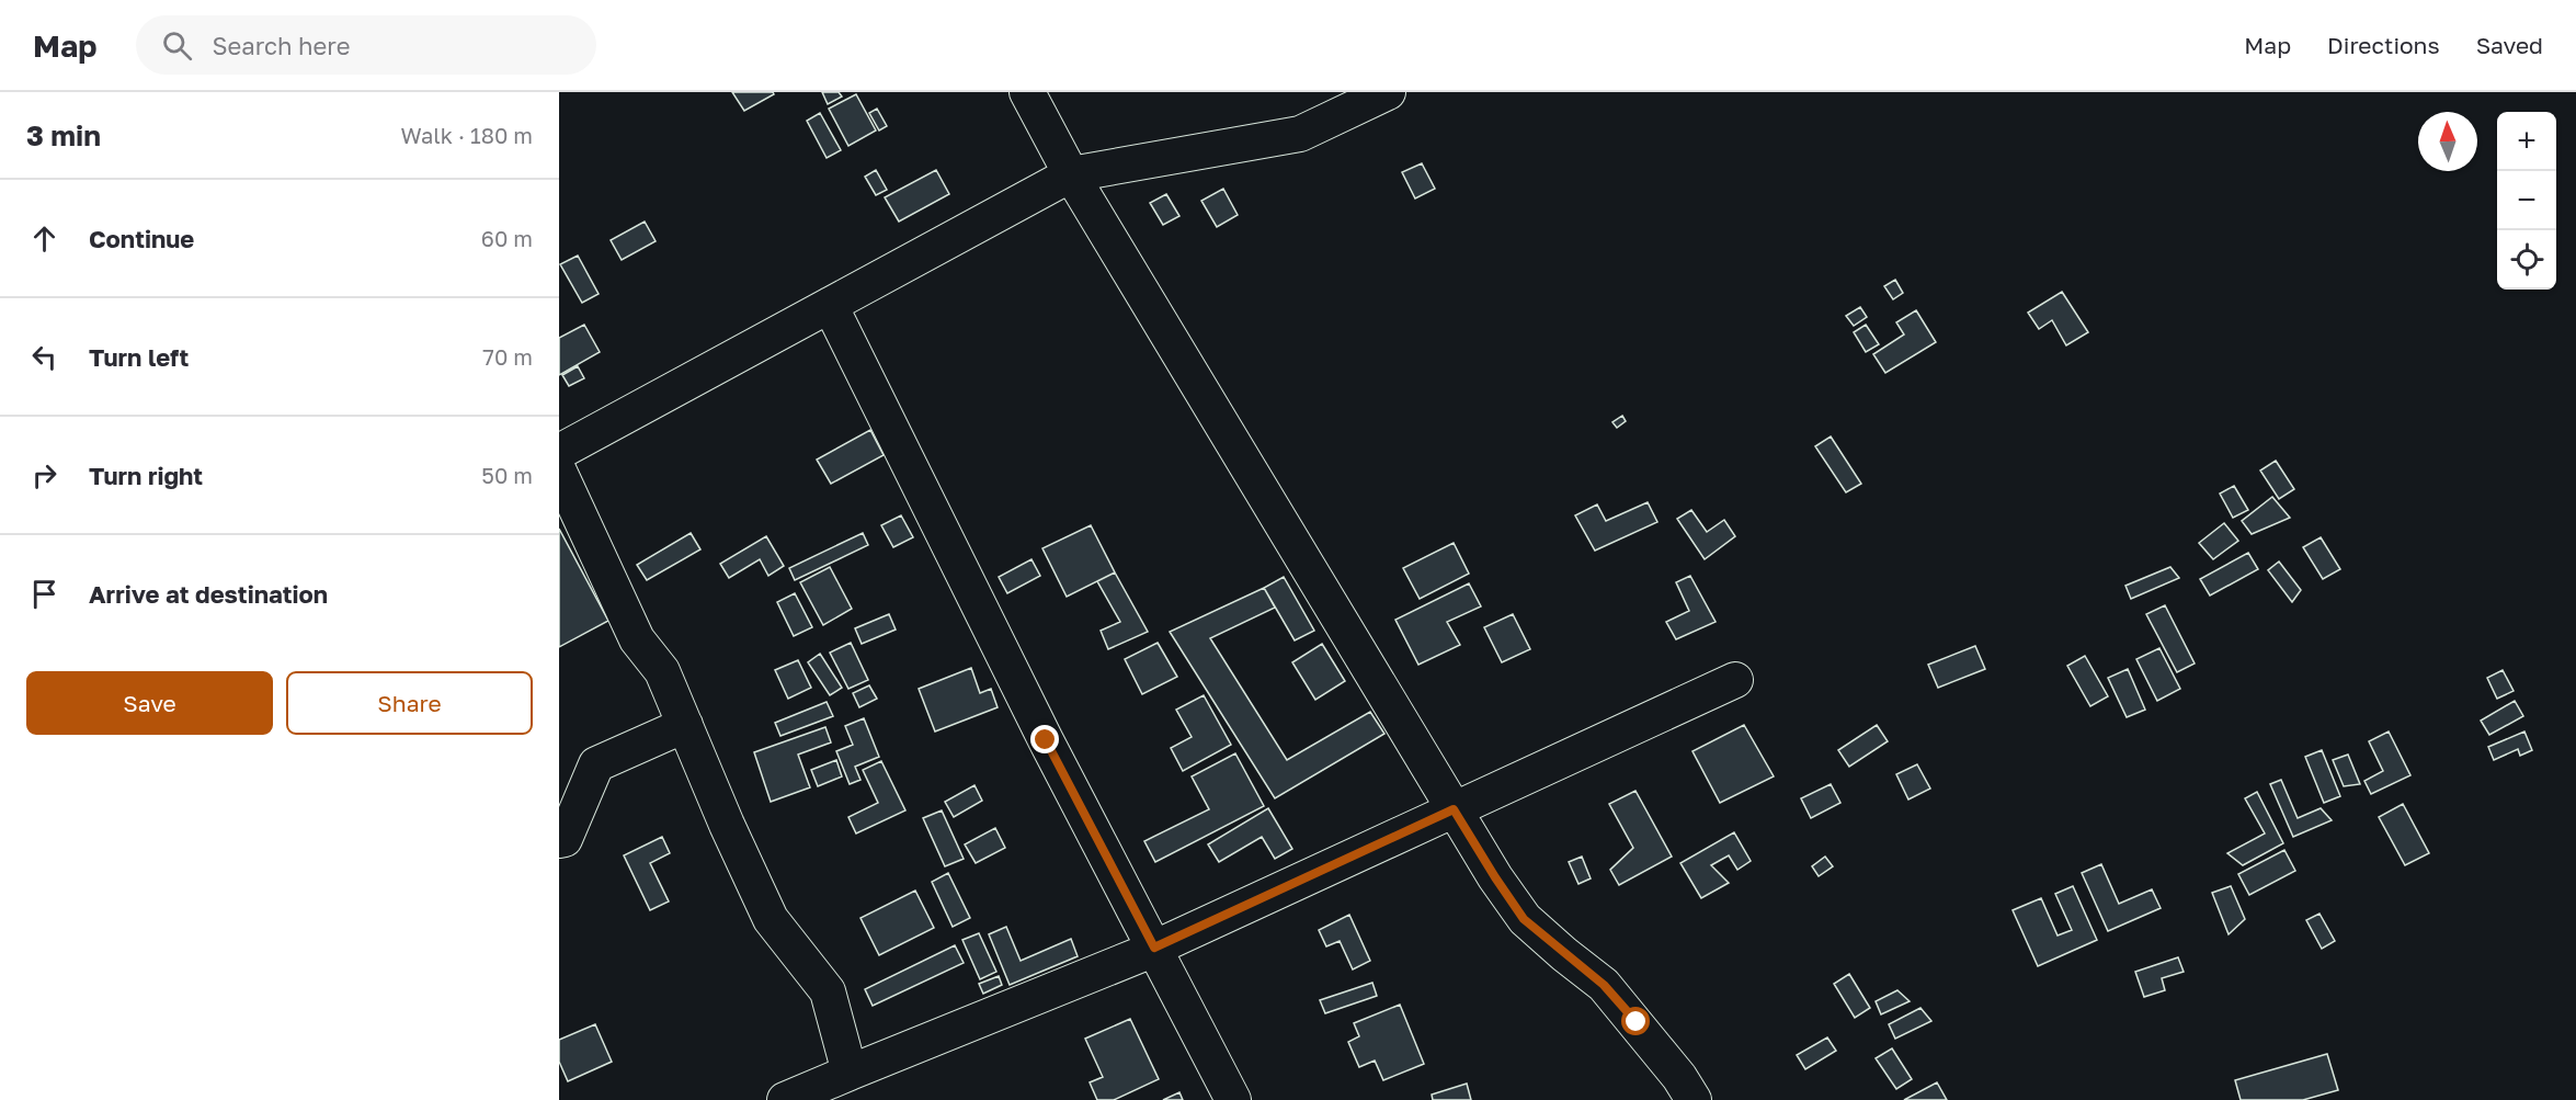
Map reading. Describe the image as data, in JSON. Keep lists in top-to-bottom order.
{
  "north": "top",
  "page": {
    "header": "Map",
    "search": "Search here",
    "nav": ["Map", "Directions", "Saved"],
    "heading": ["3 min", "Walk · 180 m"],
    "map_buttons": ["+", "−"],
    "list": [
      ["Continue", "60 m"],
      ["Turn left", "70 m"],
      ["Turn right", "50 m"],
      "Arrive at destination"
    ],
    "buttons": ["Save", "Share"]
  }
}
